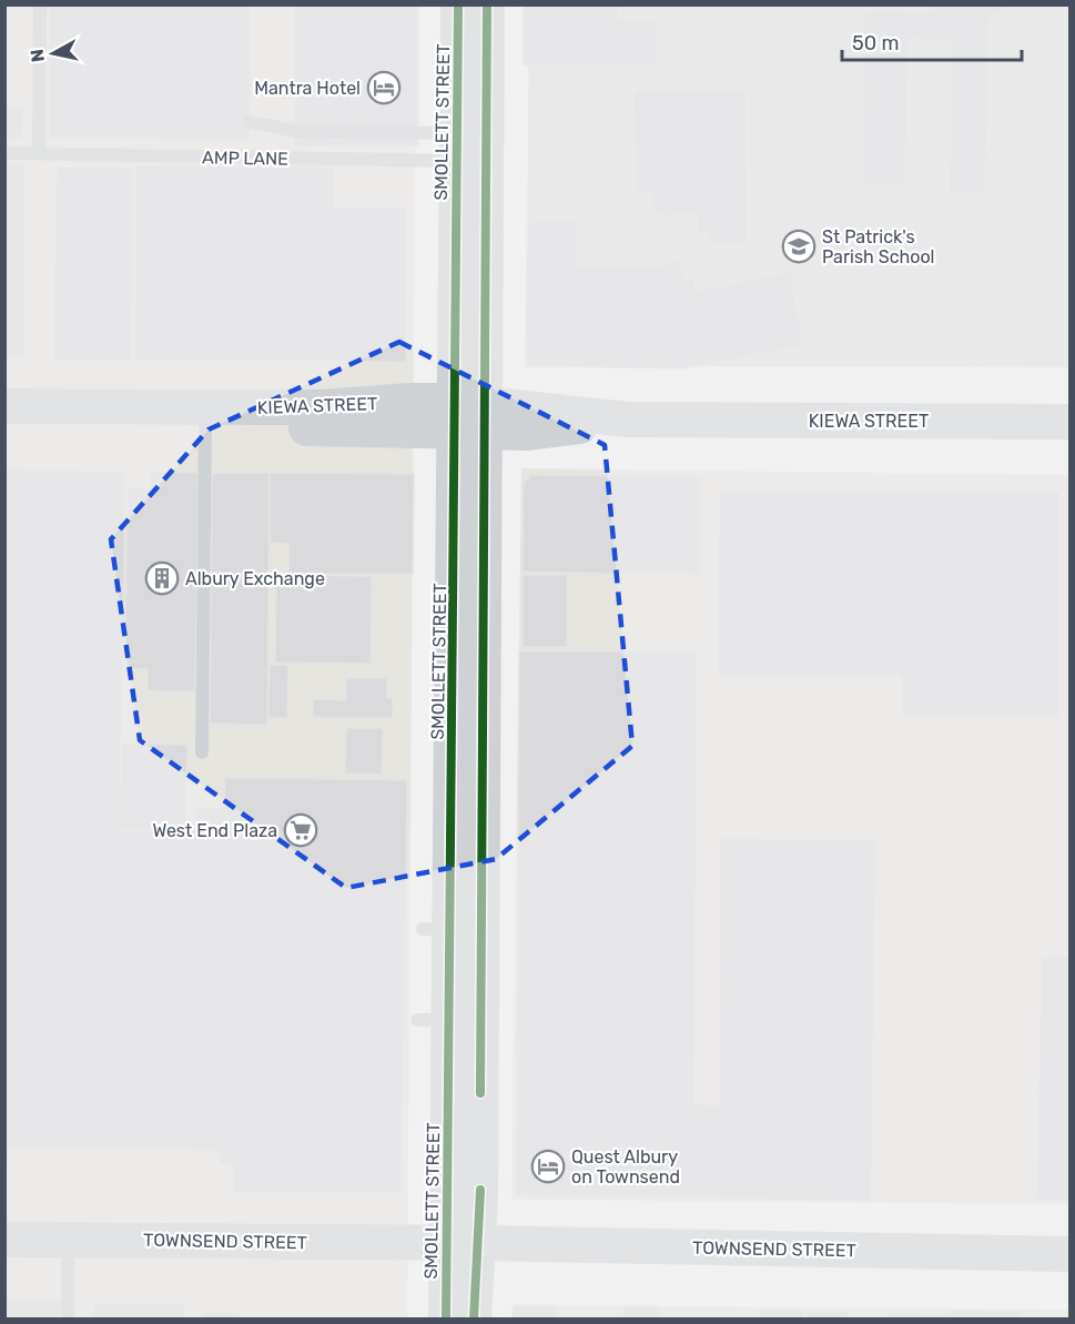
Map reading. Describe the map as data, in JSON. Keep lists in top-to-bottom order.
{
  "streets": {
    "street": ["SMOLLETT STREET", "KIEWA STREET", "TOWNSEND STREET"],
    "lane": ["AMP LANE"]
  },
  "crossings": [
    ["SMOLLETT STREET", "AMP LANE"],
    ["SMOLLETT STREET", "KIEWA STREET"],
    ["SMOLLETT STREET", "TOWNSEND STREET"]
  ],
  "places": {
    "hotel": ["Mantra Hotel", "Quest Albury on Townsend"],
    "school or university": ["St Patrick's Parish School"],
    "building": ["Albury Exchange"],
    "supermarket": ["West End Plaza"]
  },
  "scale_bar": "50 m",
  "north": "left"
}
